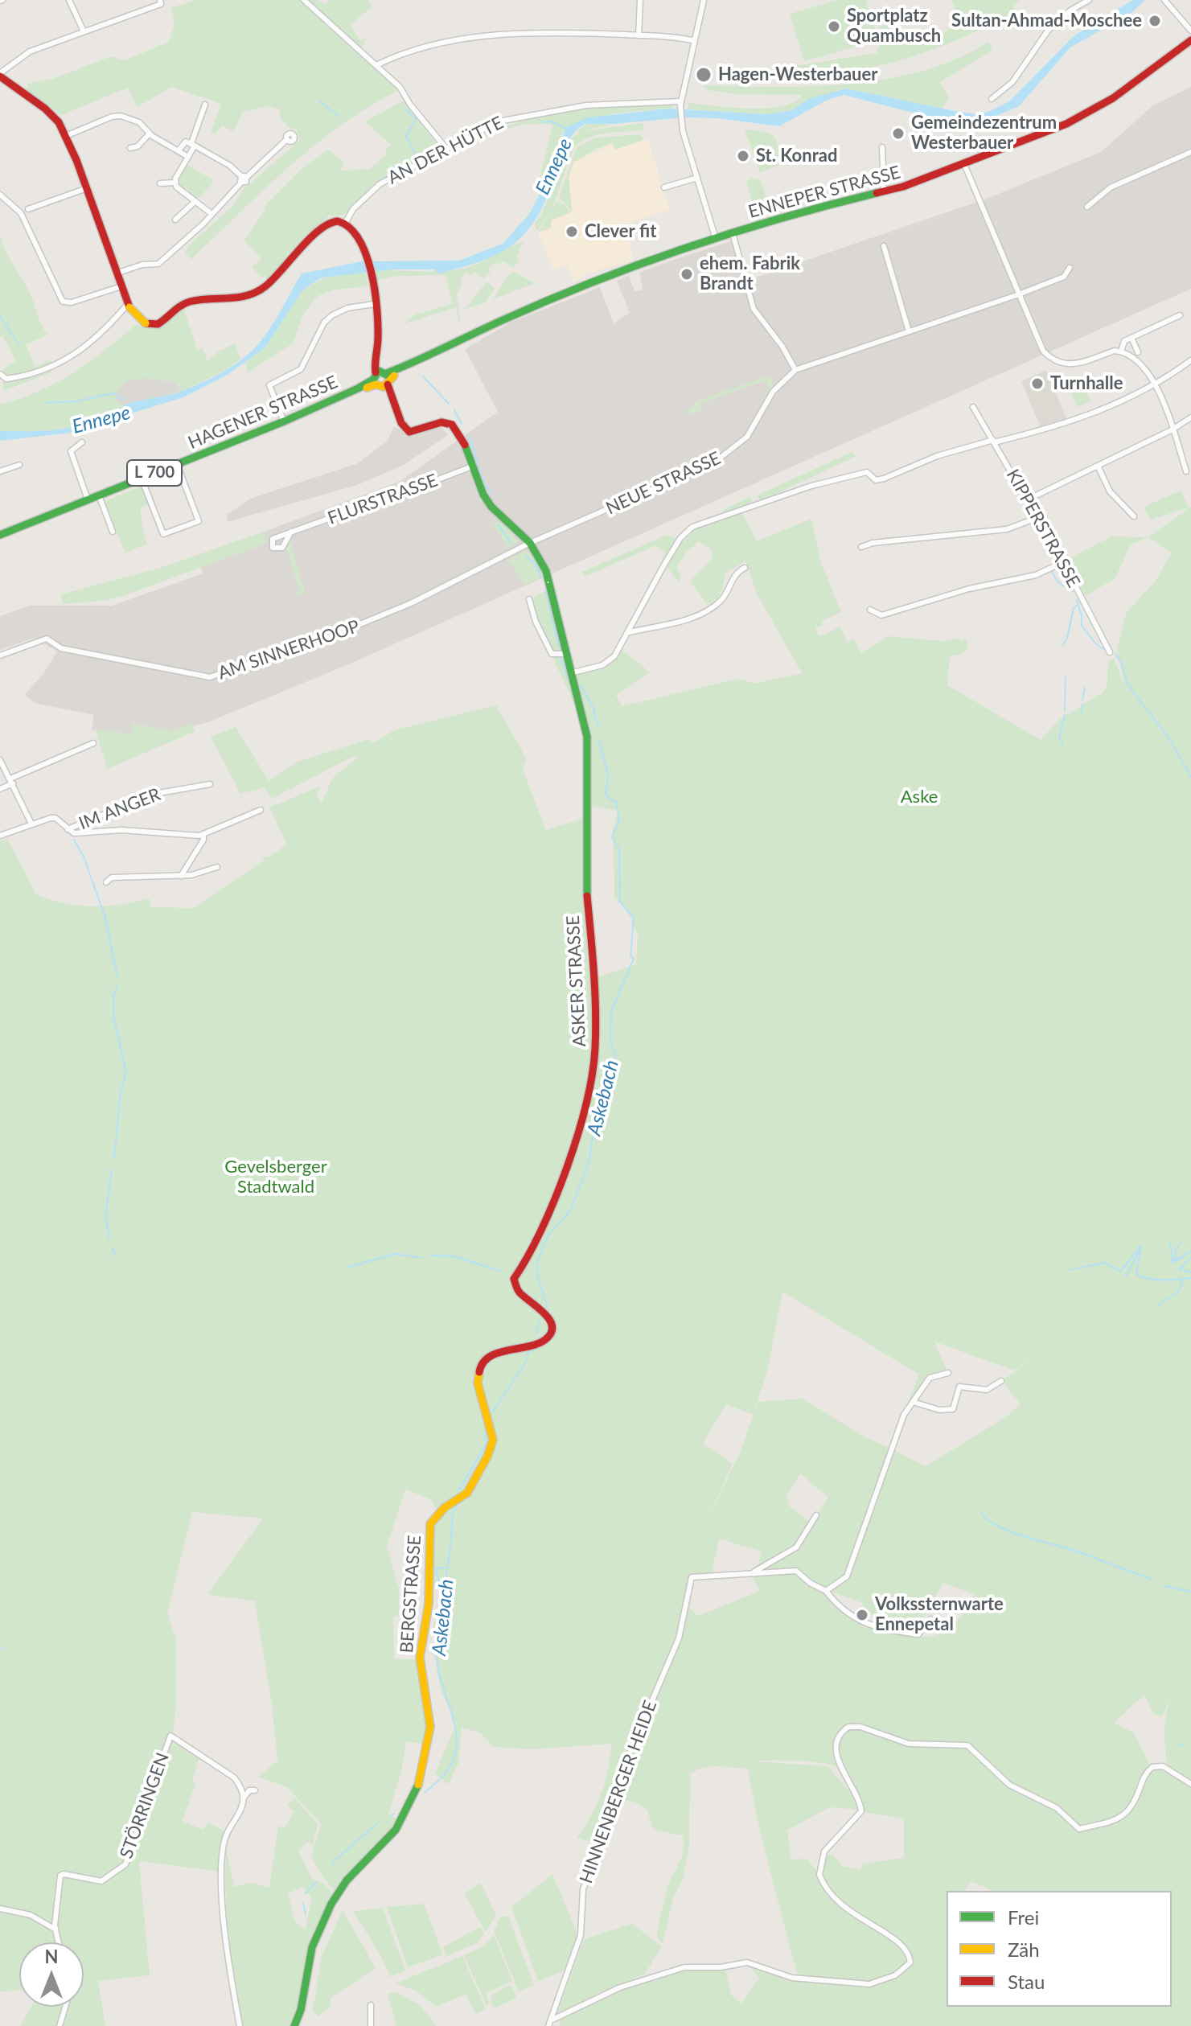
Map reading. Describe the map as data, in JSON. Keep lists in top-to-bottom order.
{
  "streets": {
    "street": [
      "AN DER HÜTTE",
      "ENNEPER STRASSE",
      "HAGENER STRASSE",
      "L 700",
      "NEUE STRASSE",
      "FLURSTRASSE",
      "KIPPERSTRASSE",
      "AM SINNERHOOP",
      "IM ANGER",
      "ASKER STRASSE",
      "BERGSTRASSE",
      "HINNENBERGER HEIDE",
      "STÖRRINGEN"
    ]
  },
  "crossings": [
    ["ENNEPER STRASSE", "HAGENER STRASSE"],
    ["HAGENER STRASSE", "ASKER STRASSE"],
    ["NEUE STRASSE", "AM SINNERHOOP"],
    ["NEUE STRASSE", "ASKER STRASSE"],
    ["FLURSTRASSE", "ASKER STRASSE"],
    ["AM SINNERHOOP", "ASKER STRASSE"],
    ["ASKER STRASSE", "BERGSTRASSE"]
  ],
  "water": ["Ennepe", "Askebach"],
  "parks": ["Aske", "Gevelsberger Stadtwald"],
  "places": [
    "Sultan-Ahmad-Moschee",
    "Sportplatz Quambusch",
    "Hagen-Westerbauer",
    "Gemeindezentrum Westerbauer",
    "St. Konrad",
    "Clever fit",
    "ehem. Fabrik Brandt",
    "Turnhalle",
    "Volkssternwarte Ennepetal"
  ],
  "legend": ["Frei", "Zäh", "Stau"],
  "north": "top"
}
